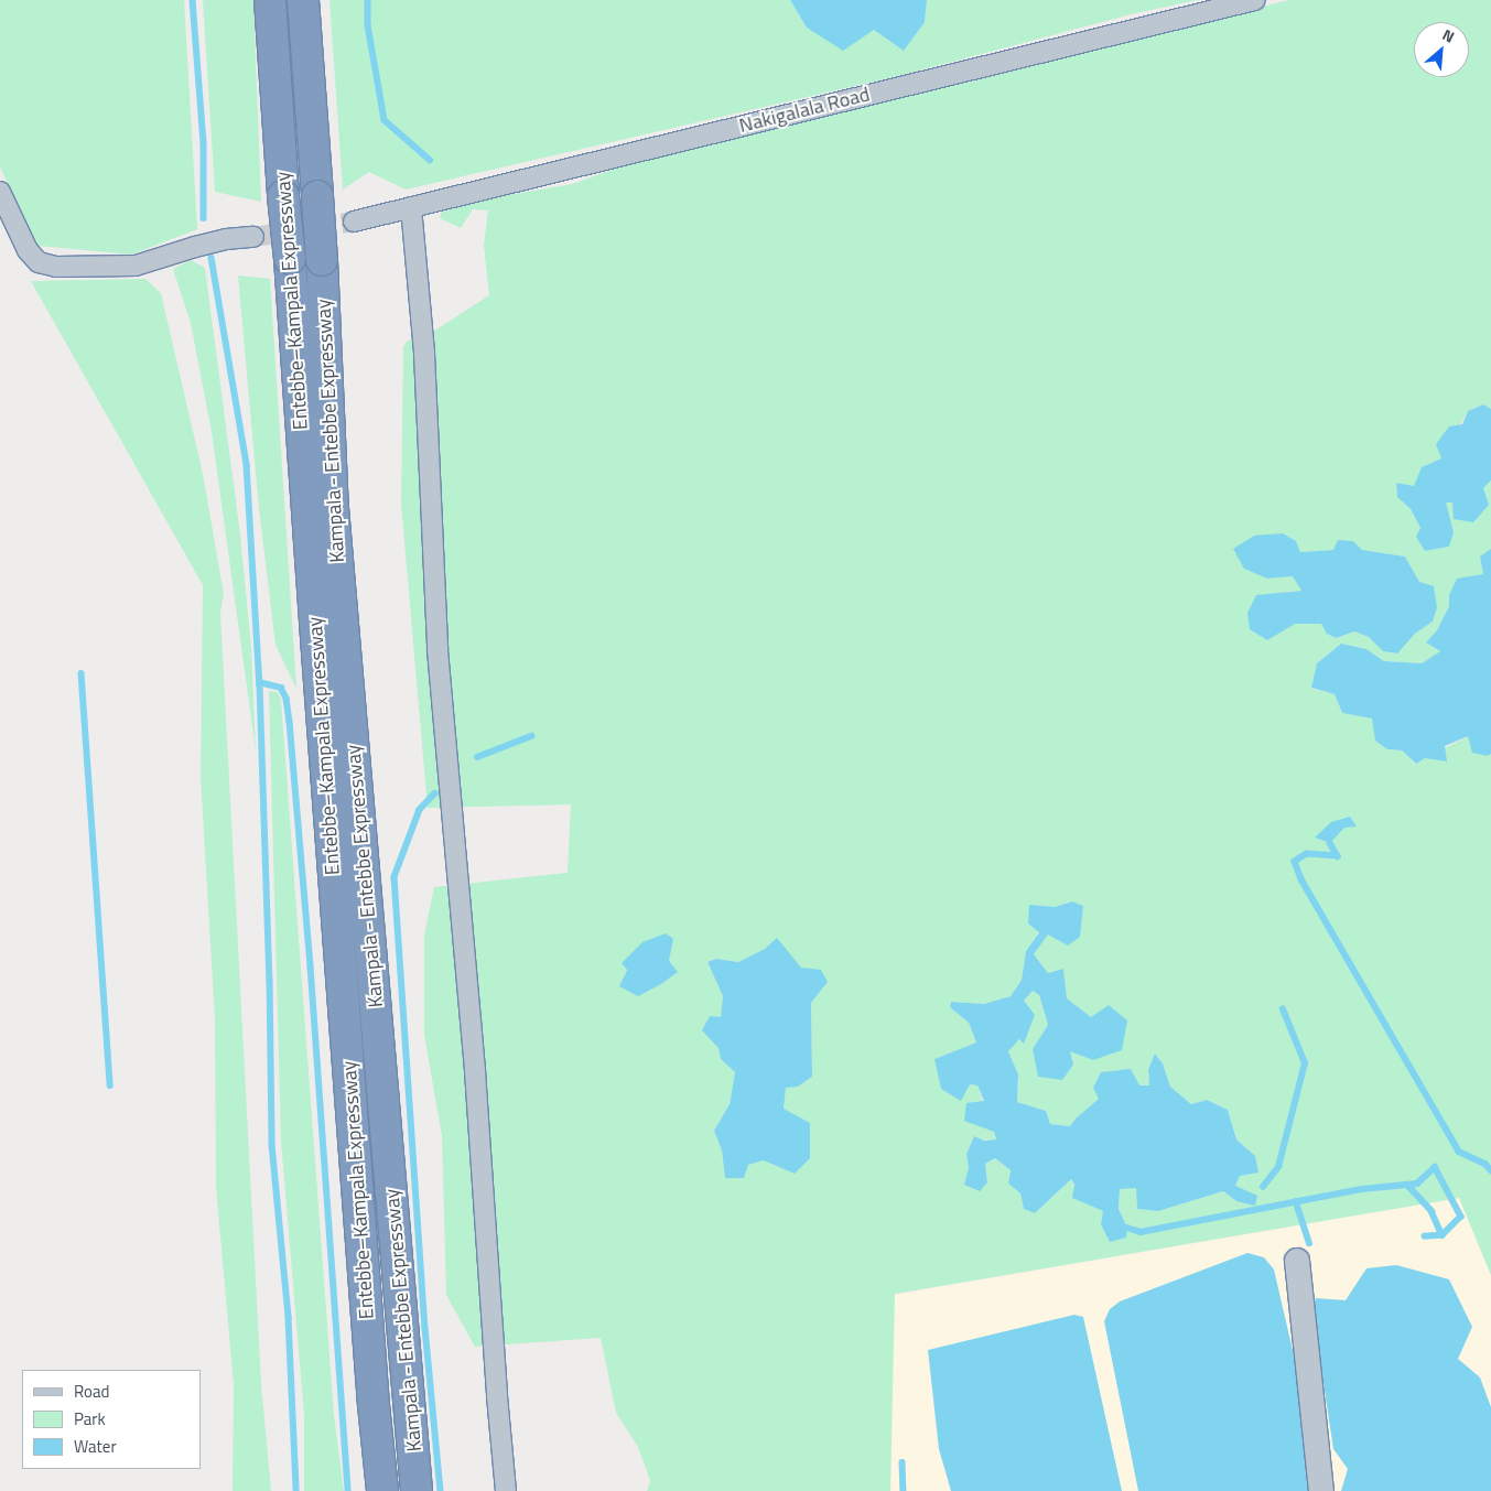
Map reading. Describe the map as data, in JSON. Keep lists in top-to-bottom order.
{
  "streets": {
    "highway": ["Entebbe–Kampala Expressway", "Kampala - Entebbe Expressway"],
    "street": ["Nakigalala Road"]
  },
  "crossings": [
    ["Entebbe–Kampala Expressway", "Kampala - Entebbe Expressway"]
  ],
  "legend": ["Road", "Park", "Water"],
  "north": "top right"
}
